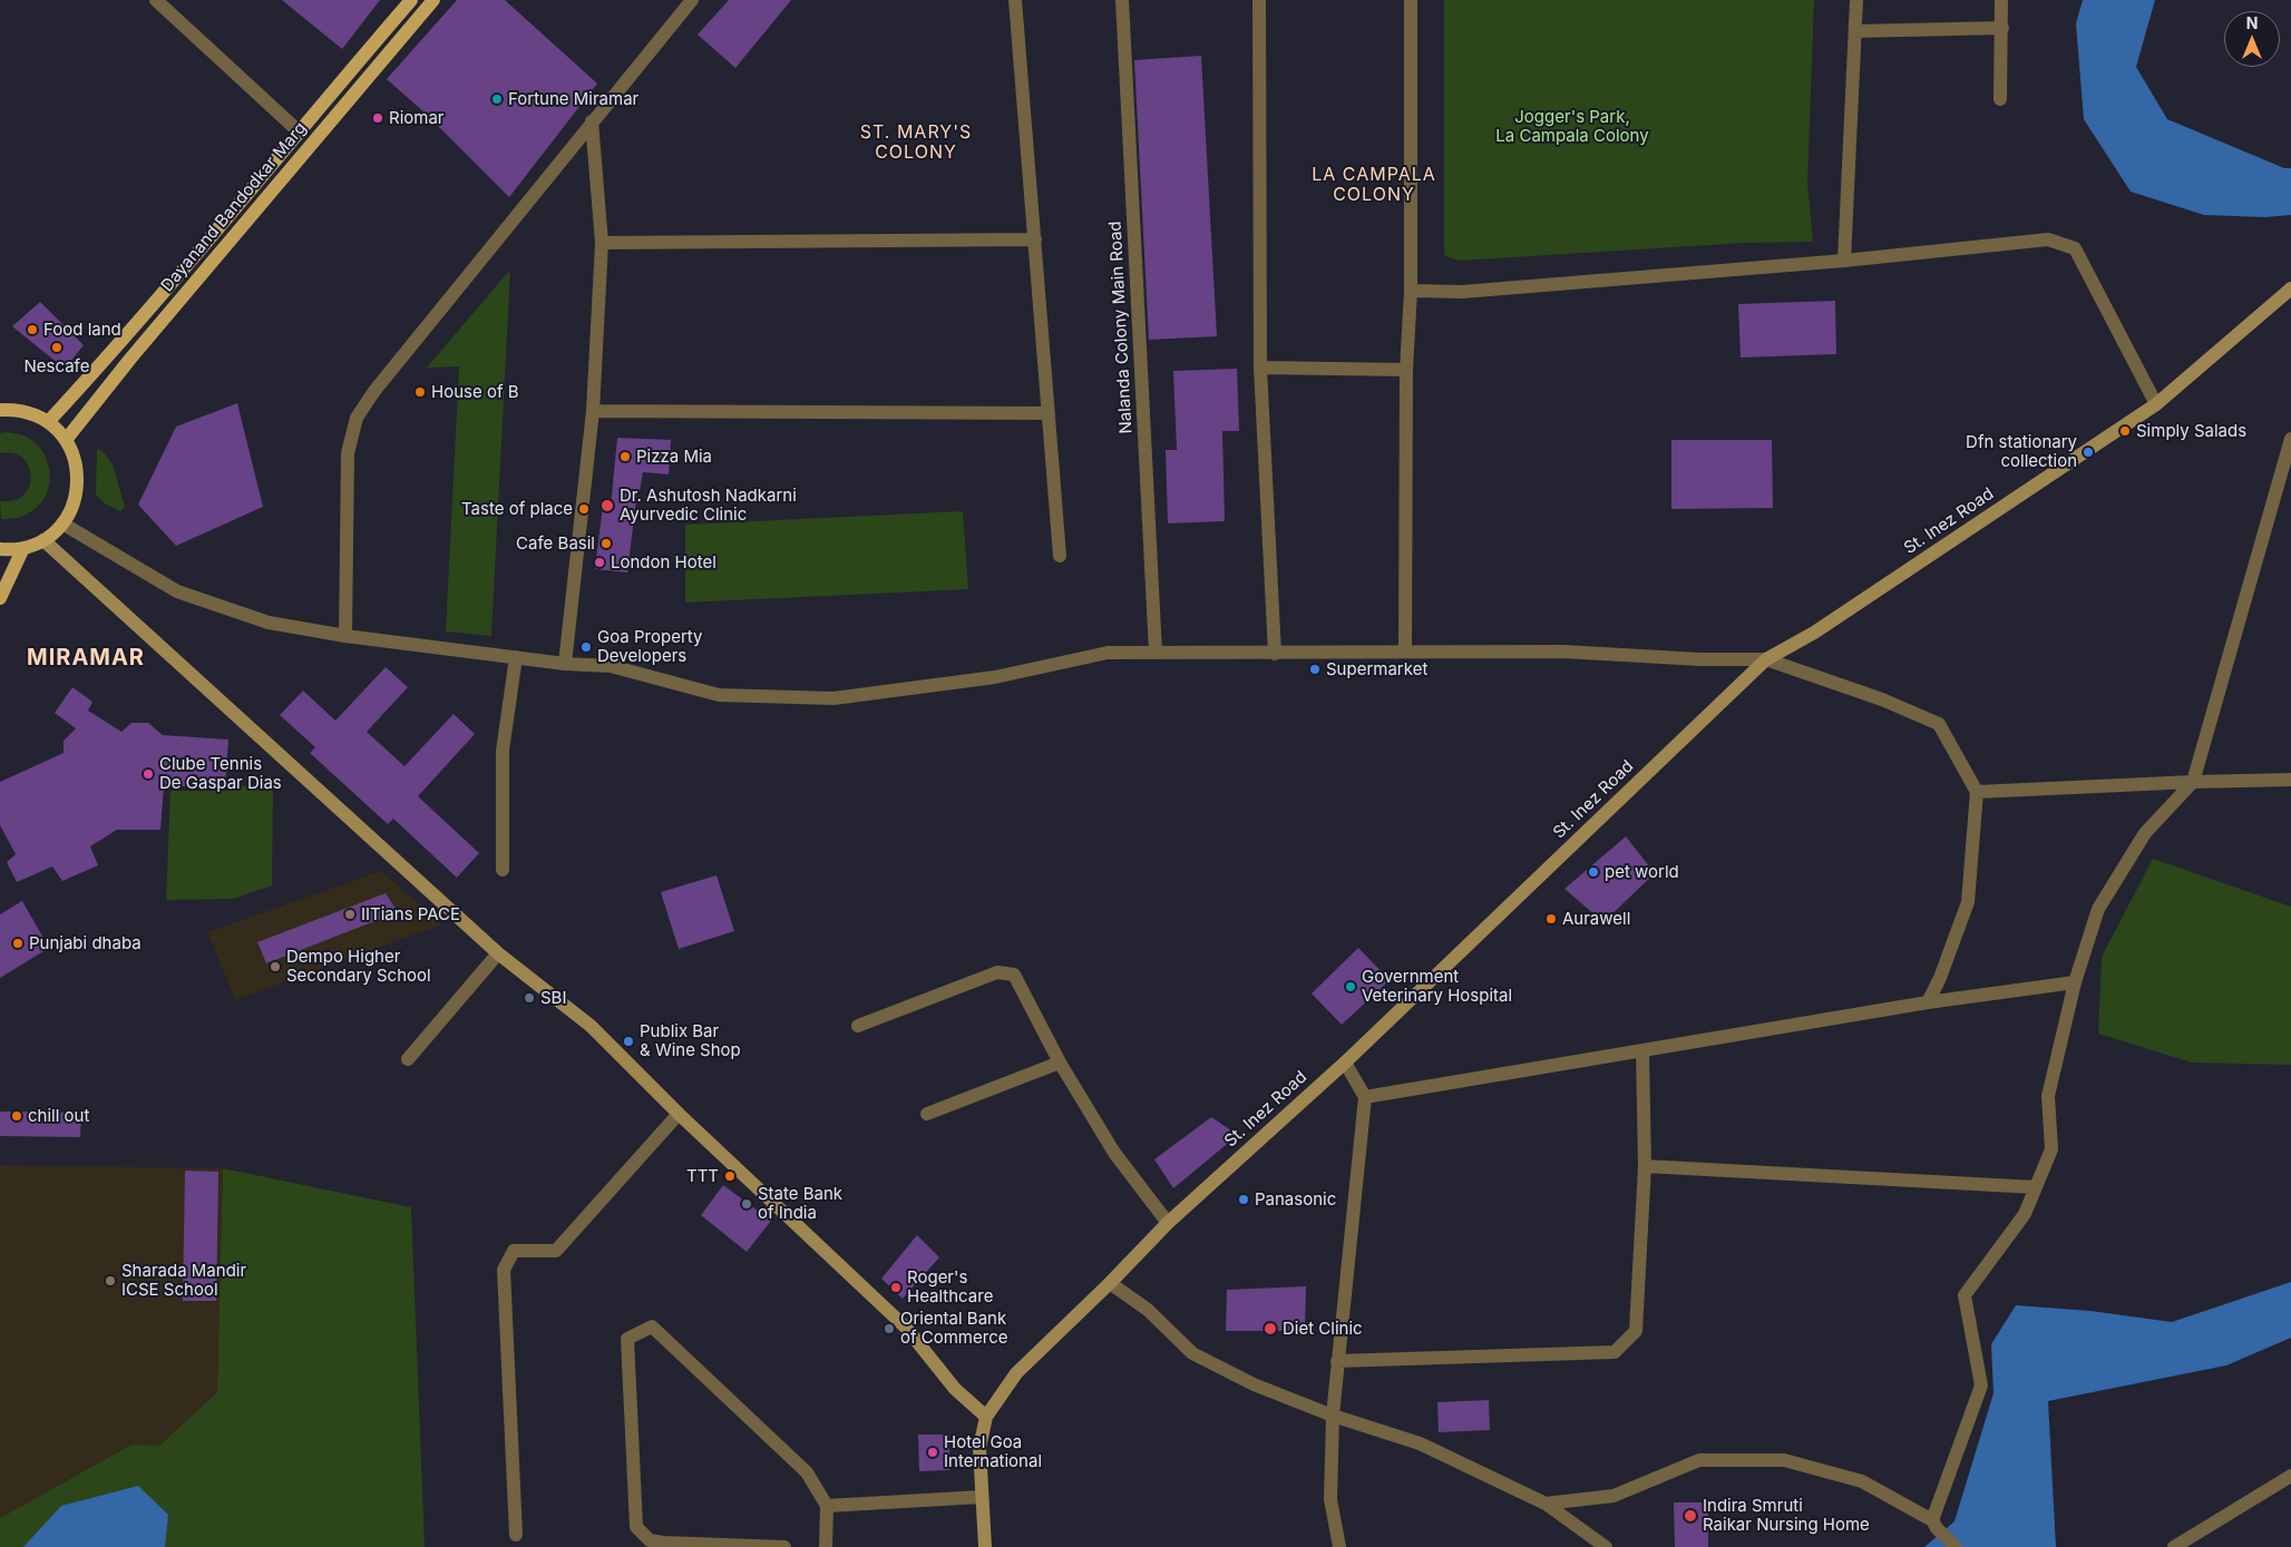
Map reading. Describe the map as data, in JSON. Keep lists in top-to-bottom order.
{
  "streets": {
    "main road": ["Dayanand Bandodkar Marg", "St. Inez Road"],
    "street": ["Nalanda Colony Main Road"]
  },
  "districts": ["ST. MARY'S COLONY", "LA CAMPALA COLONY", "MIRAMAR"],
  "parks": ["Jogger's Park, La Campala Colony"],
  "places": [
    "Fortune Miramar",
    "Riomar",
    "Food land",
    "Nescafe",
    "House of B",
    "Simply Salads",
    "Dfn stationary collection",
    "Pizza Mia",
    "Dr. Ashutosh Nadkarni Ayurvedic Clinic",
    "Taste of place",
    "Cafe Basil",
    "London Hotel",
    "Goa Property Developers",
    "Supermarket",
    "Clube Tennis De Gaspar Dias",
    "pet world",
    "IITians PACE",
    "Aurawell",
    "Punjabi dhaba",
    "Dempo Higher Secondary School",
    "Government Veterinary Hospital",
    "SBI",
    "Publix Bar & Wine Shop",
    "chill out",
    "TTT",
    "Panasonic",
    "State Bank of India",
    "Sharada Mandir ICSE School",
    "Roger's Healthcare",
    "Oriental Bank of Commerce",
    "Diet Clinic",
    "Hotel Goa International",
    "Indira Smruti Raikar Nursing Home"
  ],
  "north": "top"
}
